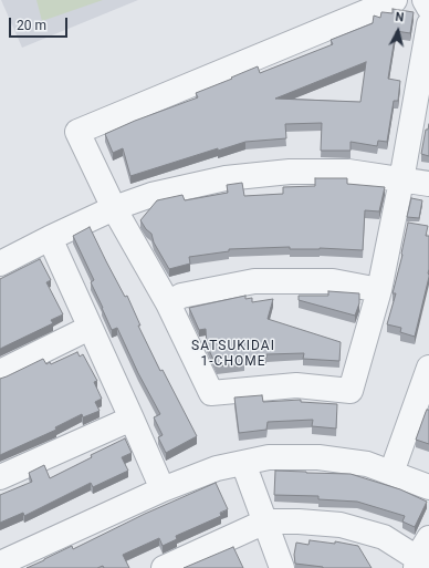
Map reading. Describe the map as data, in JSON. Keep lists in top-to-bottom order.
{
  "districts": ["SATSUKIDAI 1-CHOME"],
  "scale_bar": "20 m",
  "north": "top"
}
